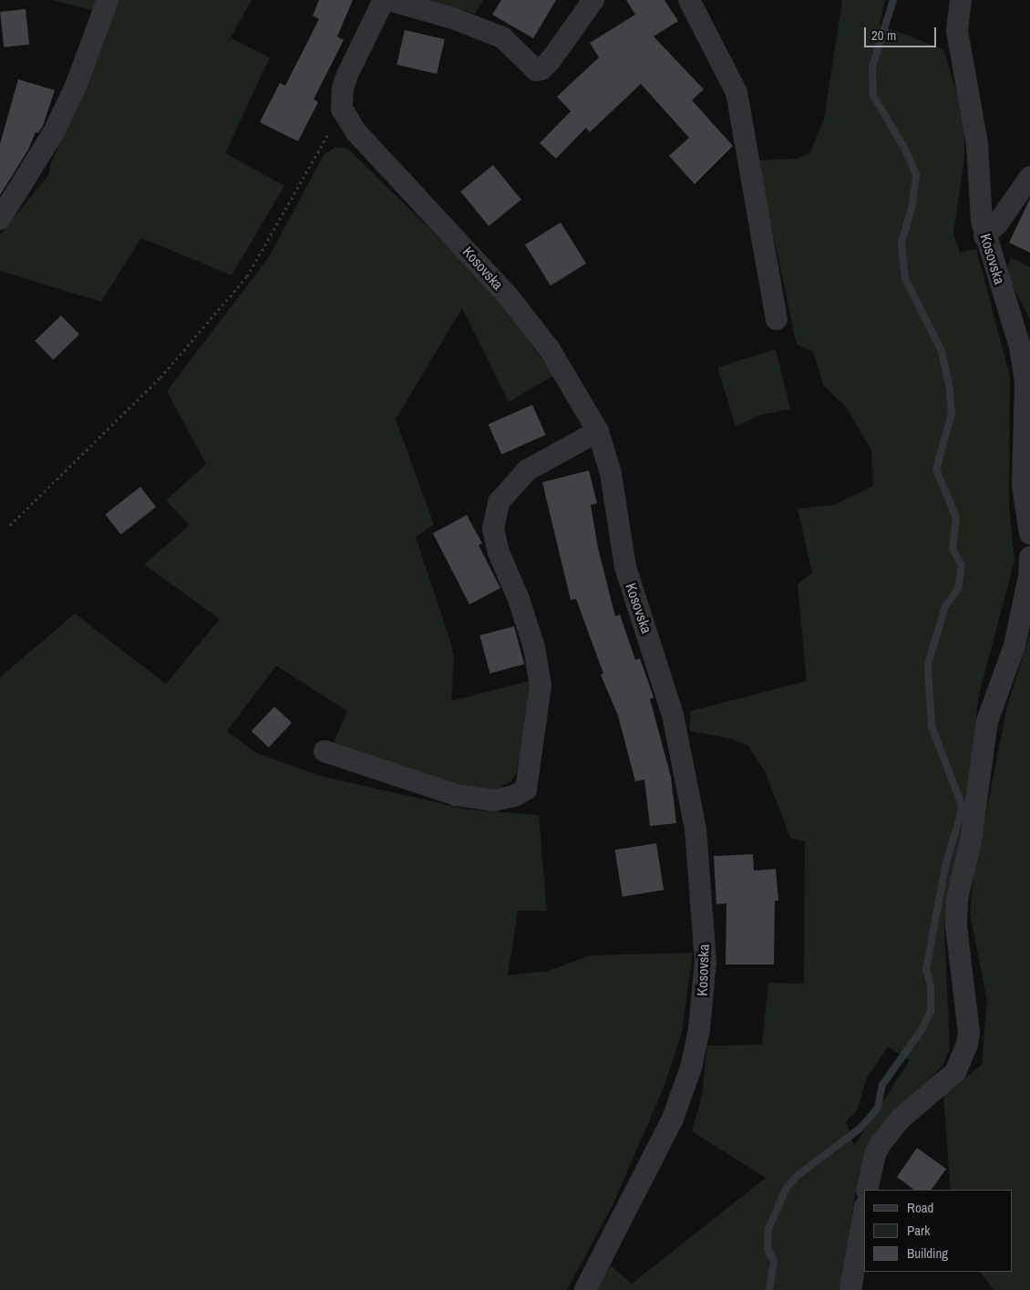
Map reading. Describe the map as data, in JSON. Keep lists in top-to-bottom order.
{
  "streets": {
    "street": ["Kosovska"]
  },
  "legend": ["Road", "Park", "Building"],
  "scale_bar": "20 m"
}
